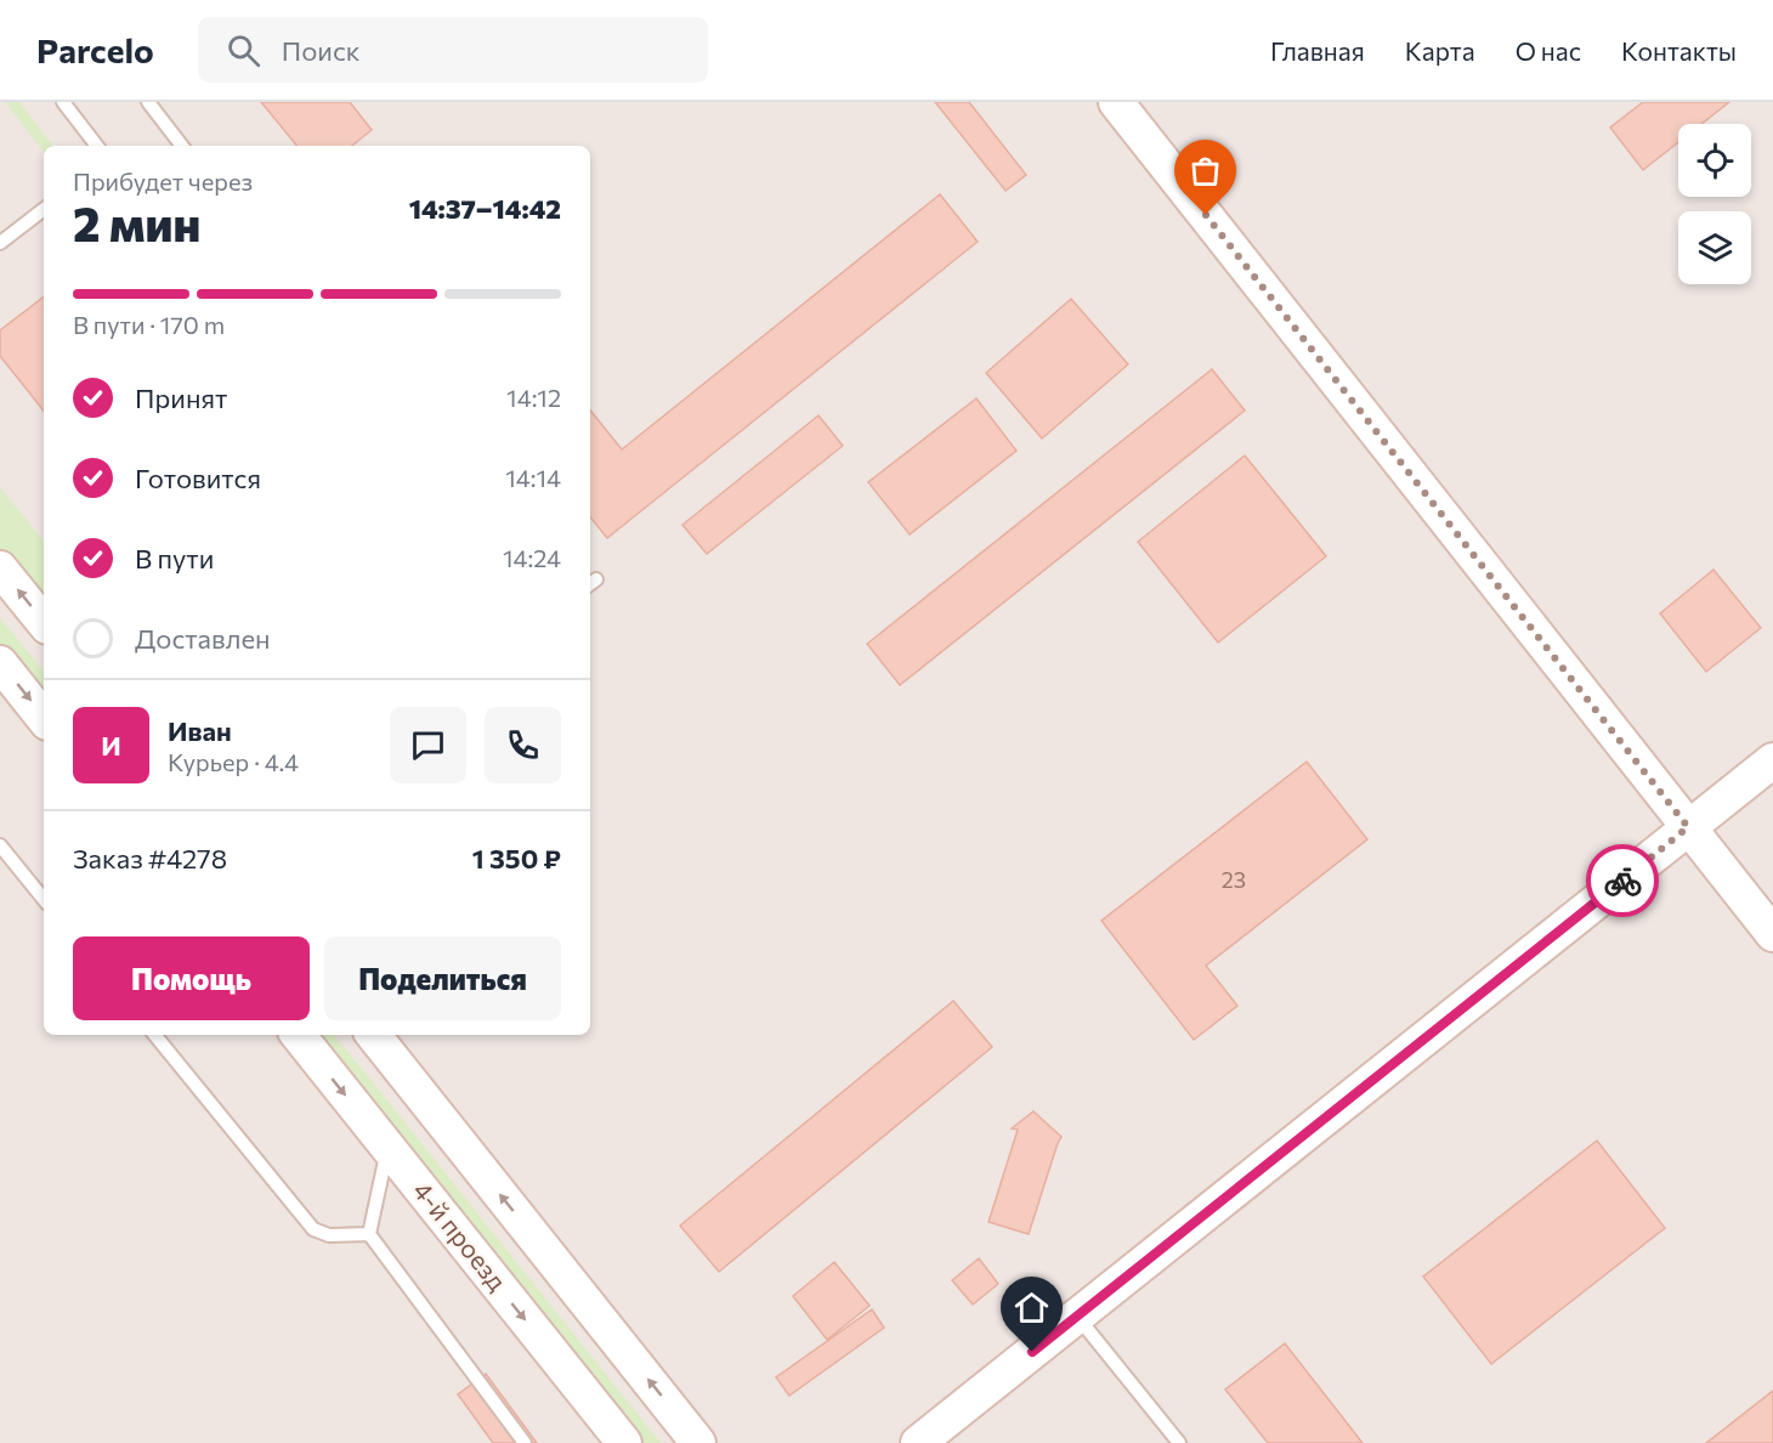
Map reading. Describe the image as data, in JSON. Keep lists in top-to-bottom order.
{
  "streets": {
    "street": ["4-й проезд"]
  },
  "house_numbers": ["23"],
  "page": {
    "header": "Parcelo",
    "search": "Поиск",
    "nav": [
      "Главная",
      "Карта",
      "О нас",
      "Контакты"
    ],
    "heading": ["2 мин", "Прибудет через", "14:37–14:42"],
    "panel": [
      "Иван",
      "Курьер · 4.4",
      "Заказ #4278",
      "1 350 ₽"
    ],
    "bar": "В пути · 170 m",
    "list": [
      ["Принят", "14:12"],
      ["Готовится", "14:14"],
      ["В пути", "14:24"],
      "Доставлен"
    ],
    "round": "И",
    "buttons": ["Помощь", "Поделиться"]
  }
}
